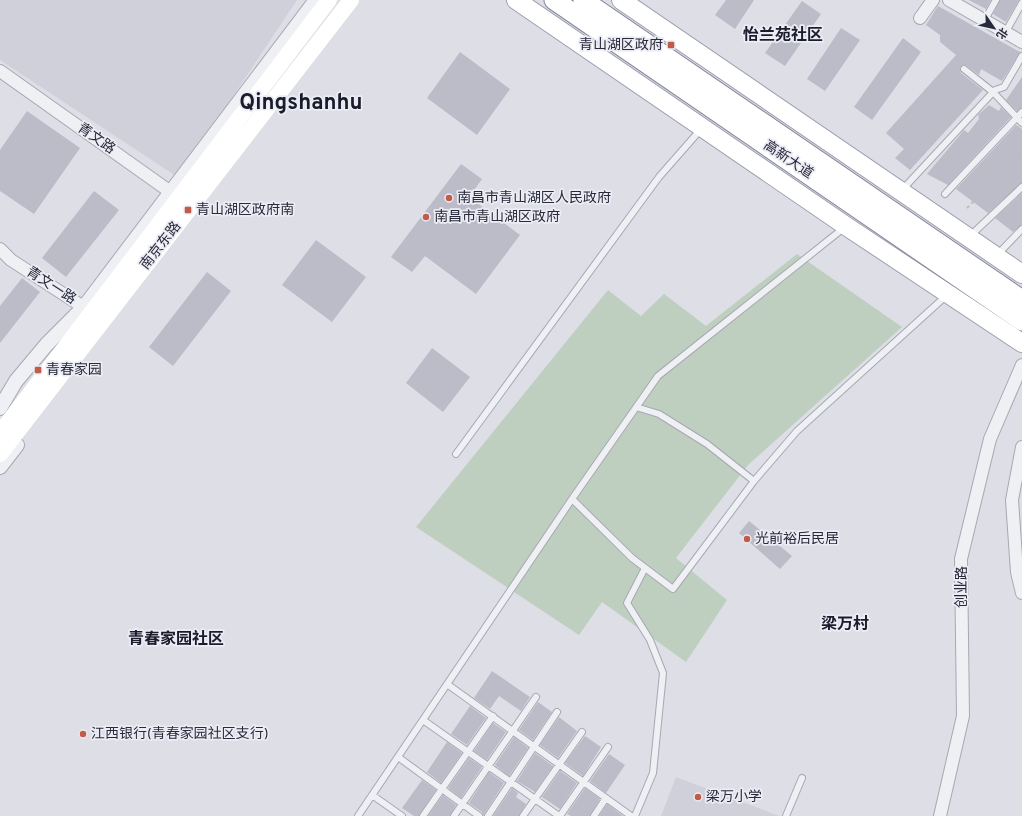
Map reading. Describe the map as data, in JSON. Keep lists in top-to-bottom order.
{
  "streets": {
    "highway": ["高新大道"],
    "main road": ["南京东路"],
    "street": ["青文路", "青文一路", "创业路"]
  },
  "crossings": [
    ["青文路", "南京东路"],
    ["南京东路", "青文一路"]
  ],
  "districts": [
    "怡兰苑社区",
    "Qingshanhu",
    "梁万村",
    "青春家园社区"
  ],
  "places": {
    "transit": ["青山湖区政府", "青山湖区政府南", "青春家园"],
    "other": [
      "南昌市青山湖区人民政府",
      "南昌市青山湖区政府",
      "光前裕后民居",
      "江西银行(青春家园社区支行)",
      "梁万小学"
    ]
  },
  "north": "bottom right"
}
